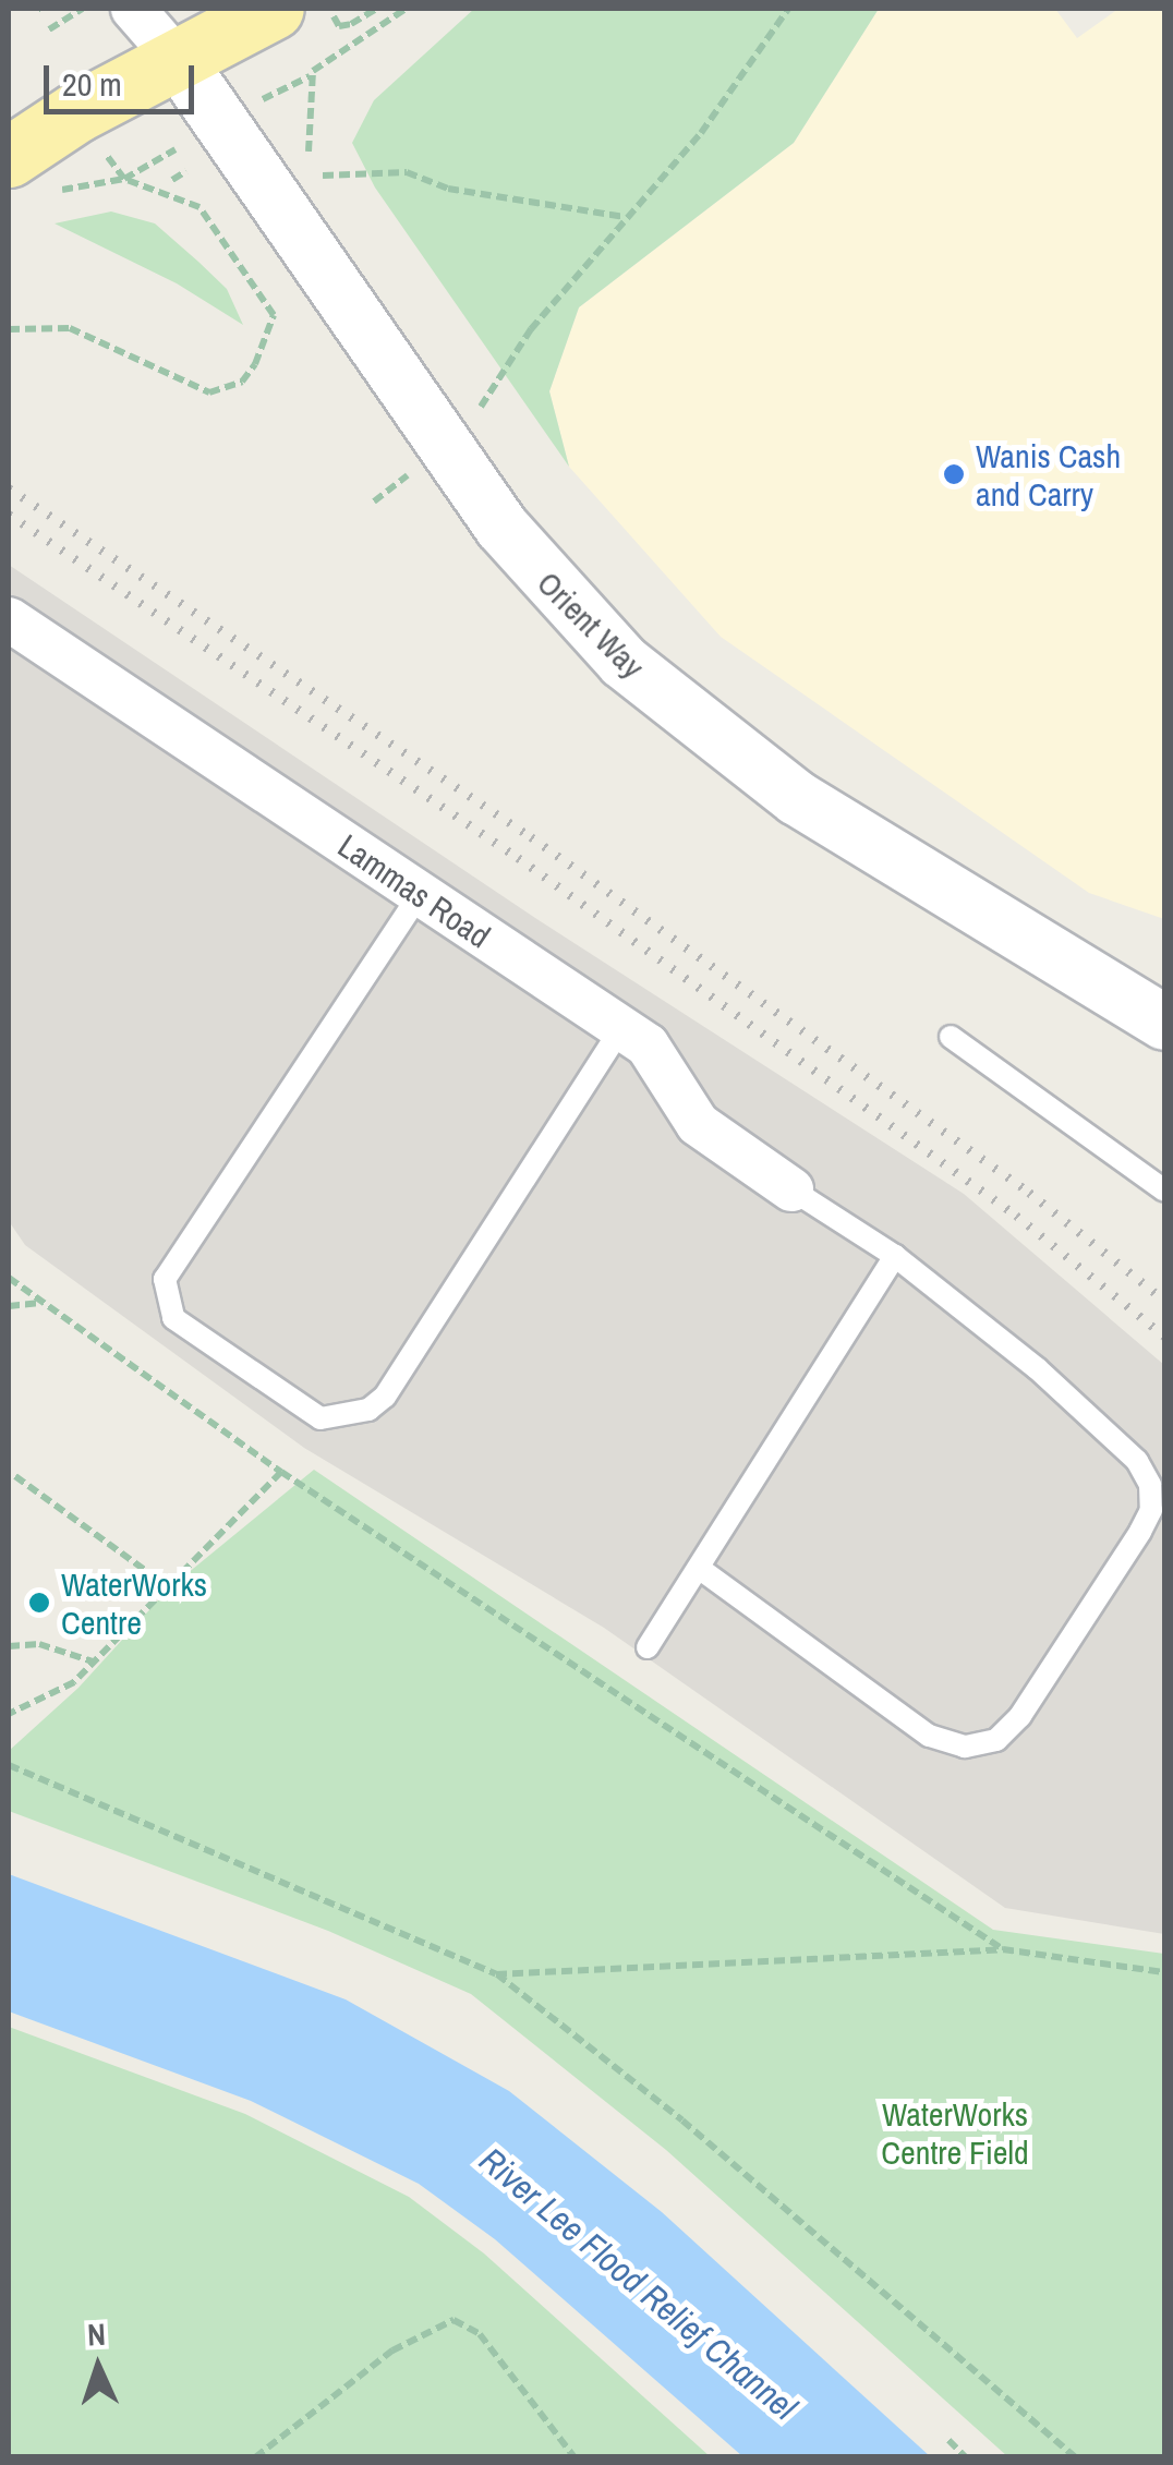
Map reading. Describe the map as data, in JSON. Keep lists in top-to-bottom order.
{
  "streets": {
    "street": ["Orient Way", "Lammas Road"]
  },
  "water": ["River Lee Flood Relief Channel"],
  "parks": ["WaterWorks Centre Field"],
  "places": ["Wanis Cash and Carry", "WaterWorks Centre"],
  "scale_bar": "20 m",
  "north": "top"
}
